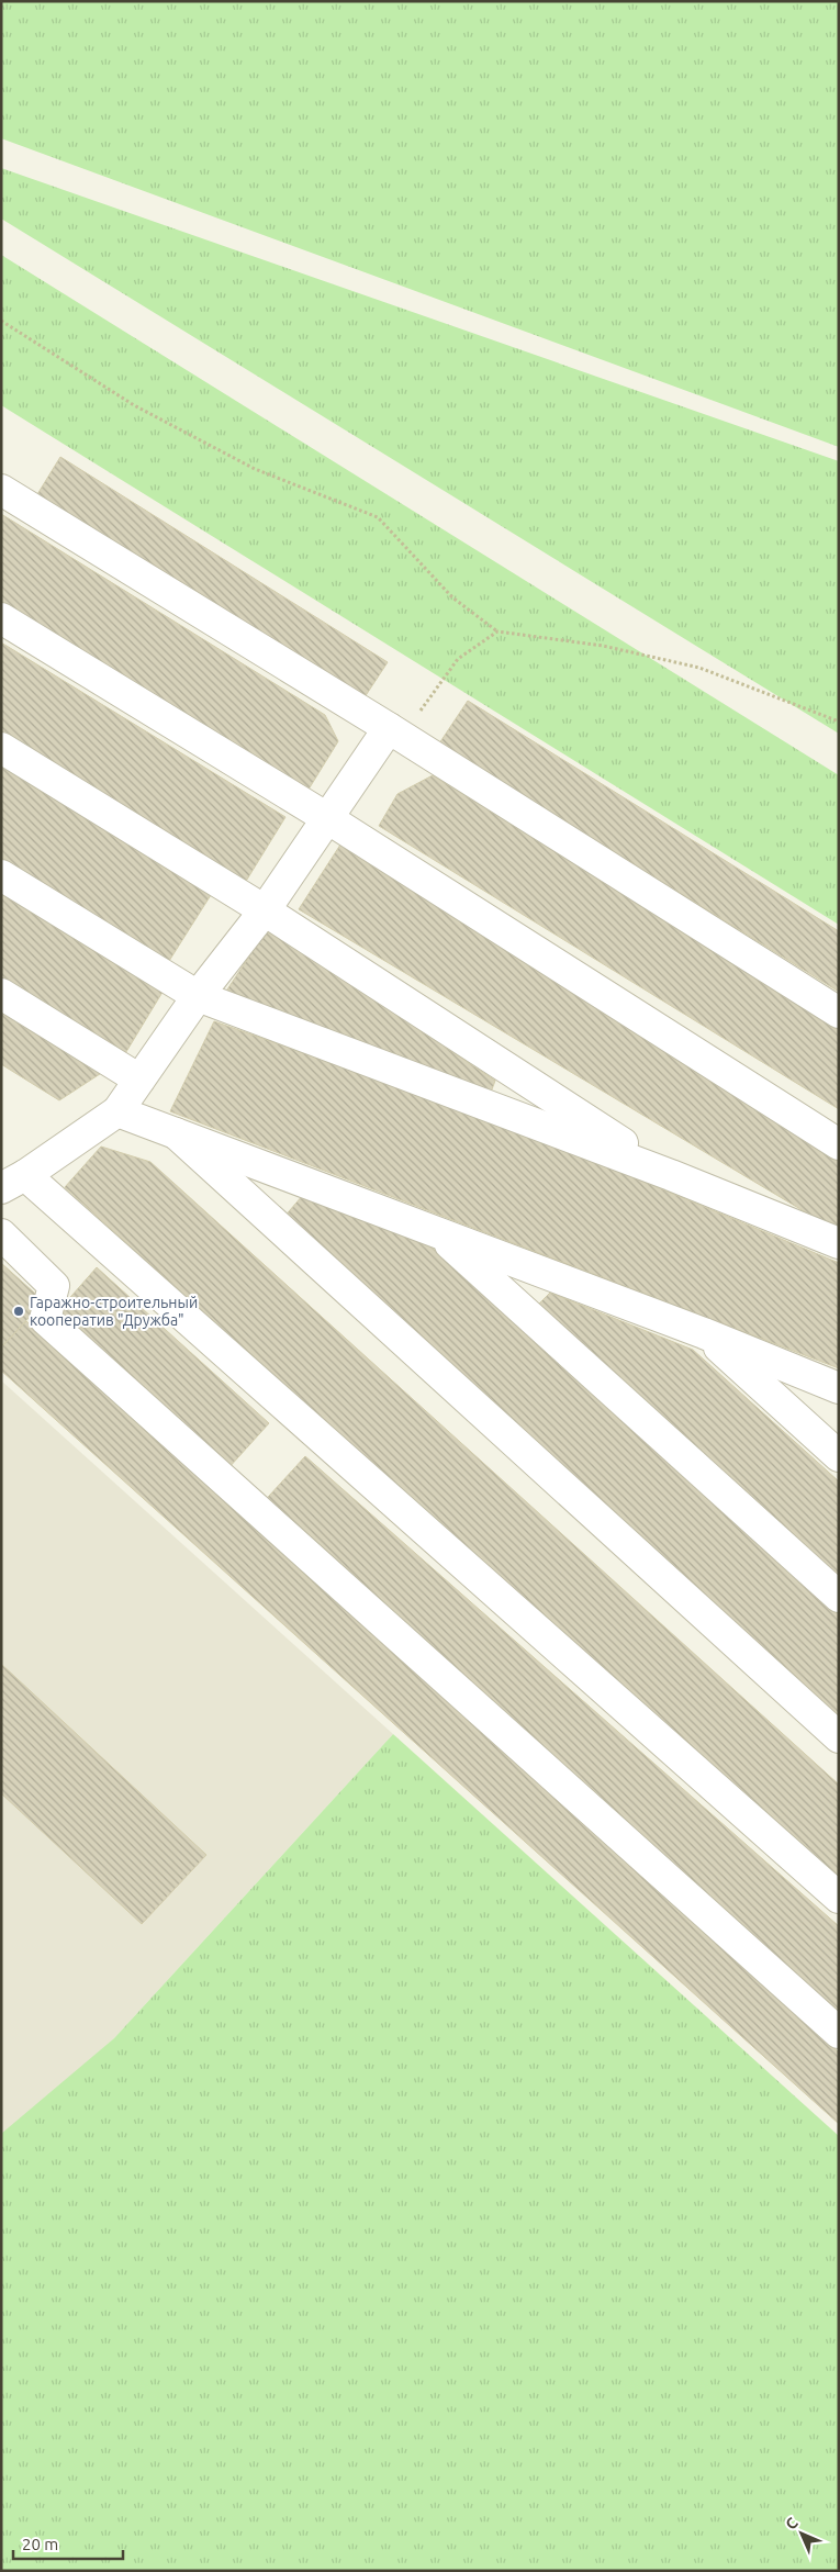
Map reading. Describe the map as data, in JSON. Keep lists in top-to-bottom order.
{
  "places": ["Гаражно-строительный кооператив \"Дружба\""],
  "scale_bar": "20 m",
  "north": "top left"
}
